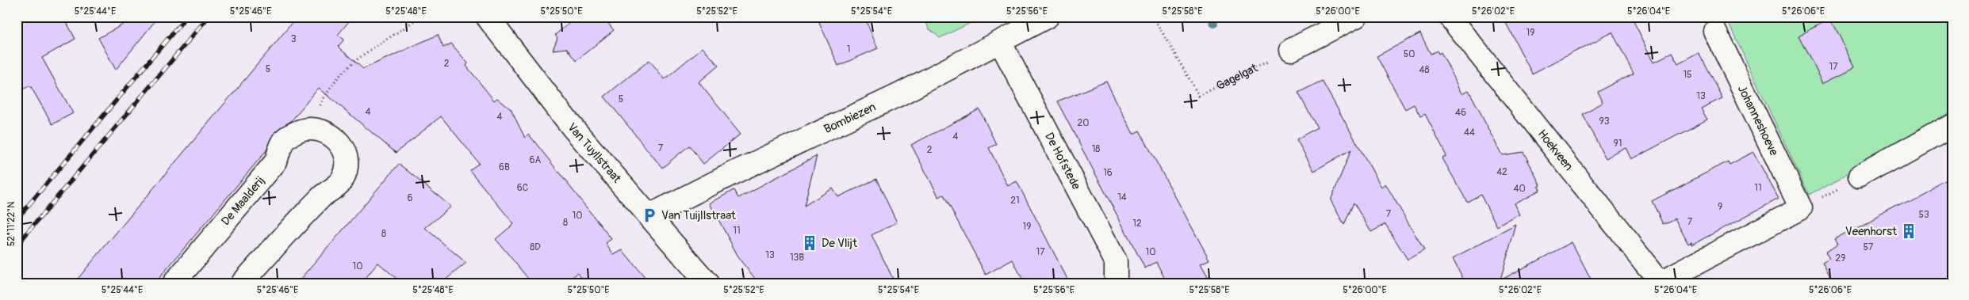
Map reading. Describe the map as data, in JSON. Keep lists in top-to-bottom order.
{
  "streets": {
    "street": [
      "Bombiezen",
      "Johanneshoeve",
      "Hoekveen",
      "Van Tuyllstraat",
      "De Hofstede",
      "De Maalderij"
    ],
    "path": ["Gagelgat"]
  },
  "crossings": [
    ["Bombiezen", "Van Tuyllstraat"],
    ["Bombiezen", "De Hofstede"]
  ],
  "places": {
    "parking": ["Van Tuijllstraat"],
    "building": ["Veenhorst", "De Vlijt"]
  },
  "house_numbers": [
    "19",
    "3",
    "1",
    "50",
    "2",
    "17",
    "5",
    "48",
    "15",
    "13",
    "5",
    "4",
    "46",
    "4",
    "93",
    "20",
    "44",
    "4",
    "91",
    "7",
    "18",
    "2",
    "6A",
    "6B",
    "42",
    "16",
    "6C",
    "11",
    "40",
    "14",
    "6",
    "21",
    "9",
    "7",
    "53",
    "10",
    "7",
    "8",
    "12",
    "19",
    "11",
    "8",
    "8D",
    "57",
    "17",
    "10",
    "13",
    "13B",
    "29",
    "10"
  ],
  "coordinates": [
    "5°25'44\"E",
    "5°25'46\"E",
    "5°25'48\"E",
    "5°25'50\"E",
    "5°25'52\"E",
    "5°25'54\"E",
    "5°25'56\"E",
    "5°25'58\"E",
    "5°26'00\"E",
    "5°26'02\"E",
    "5°26'04\"E",
    "5°26'06\"E",
    "52°11'22\"N"
  ]
}
